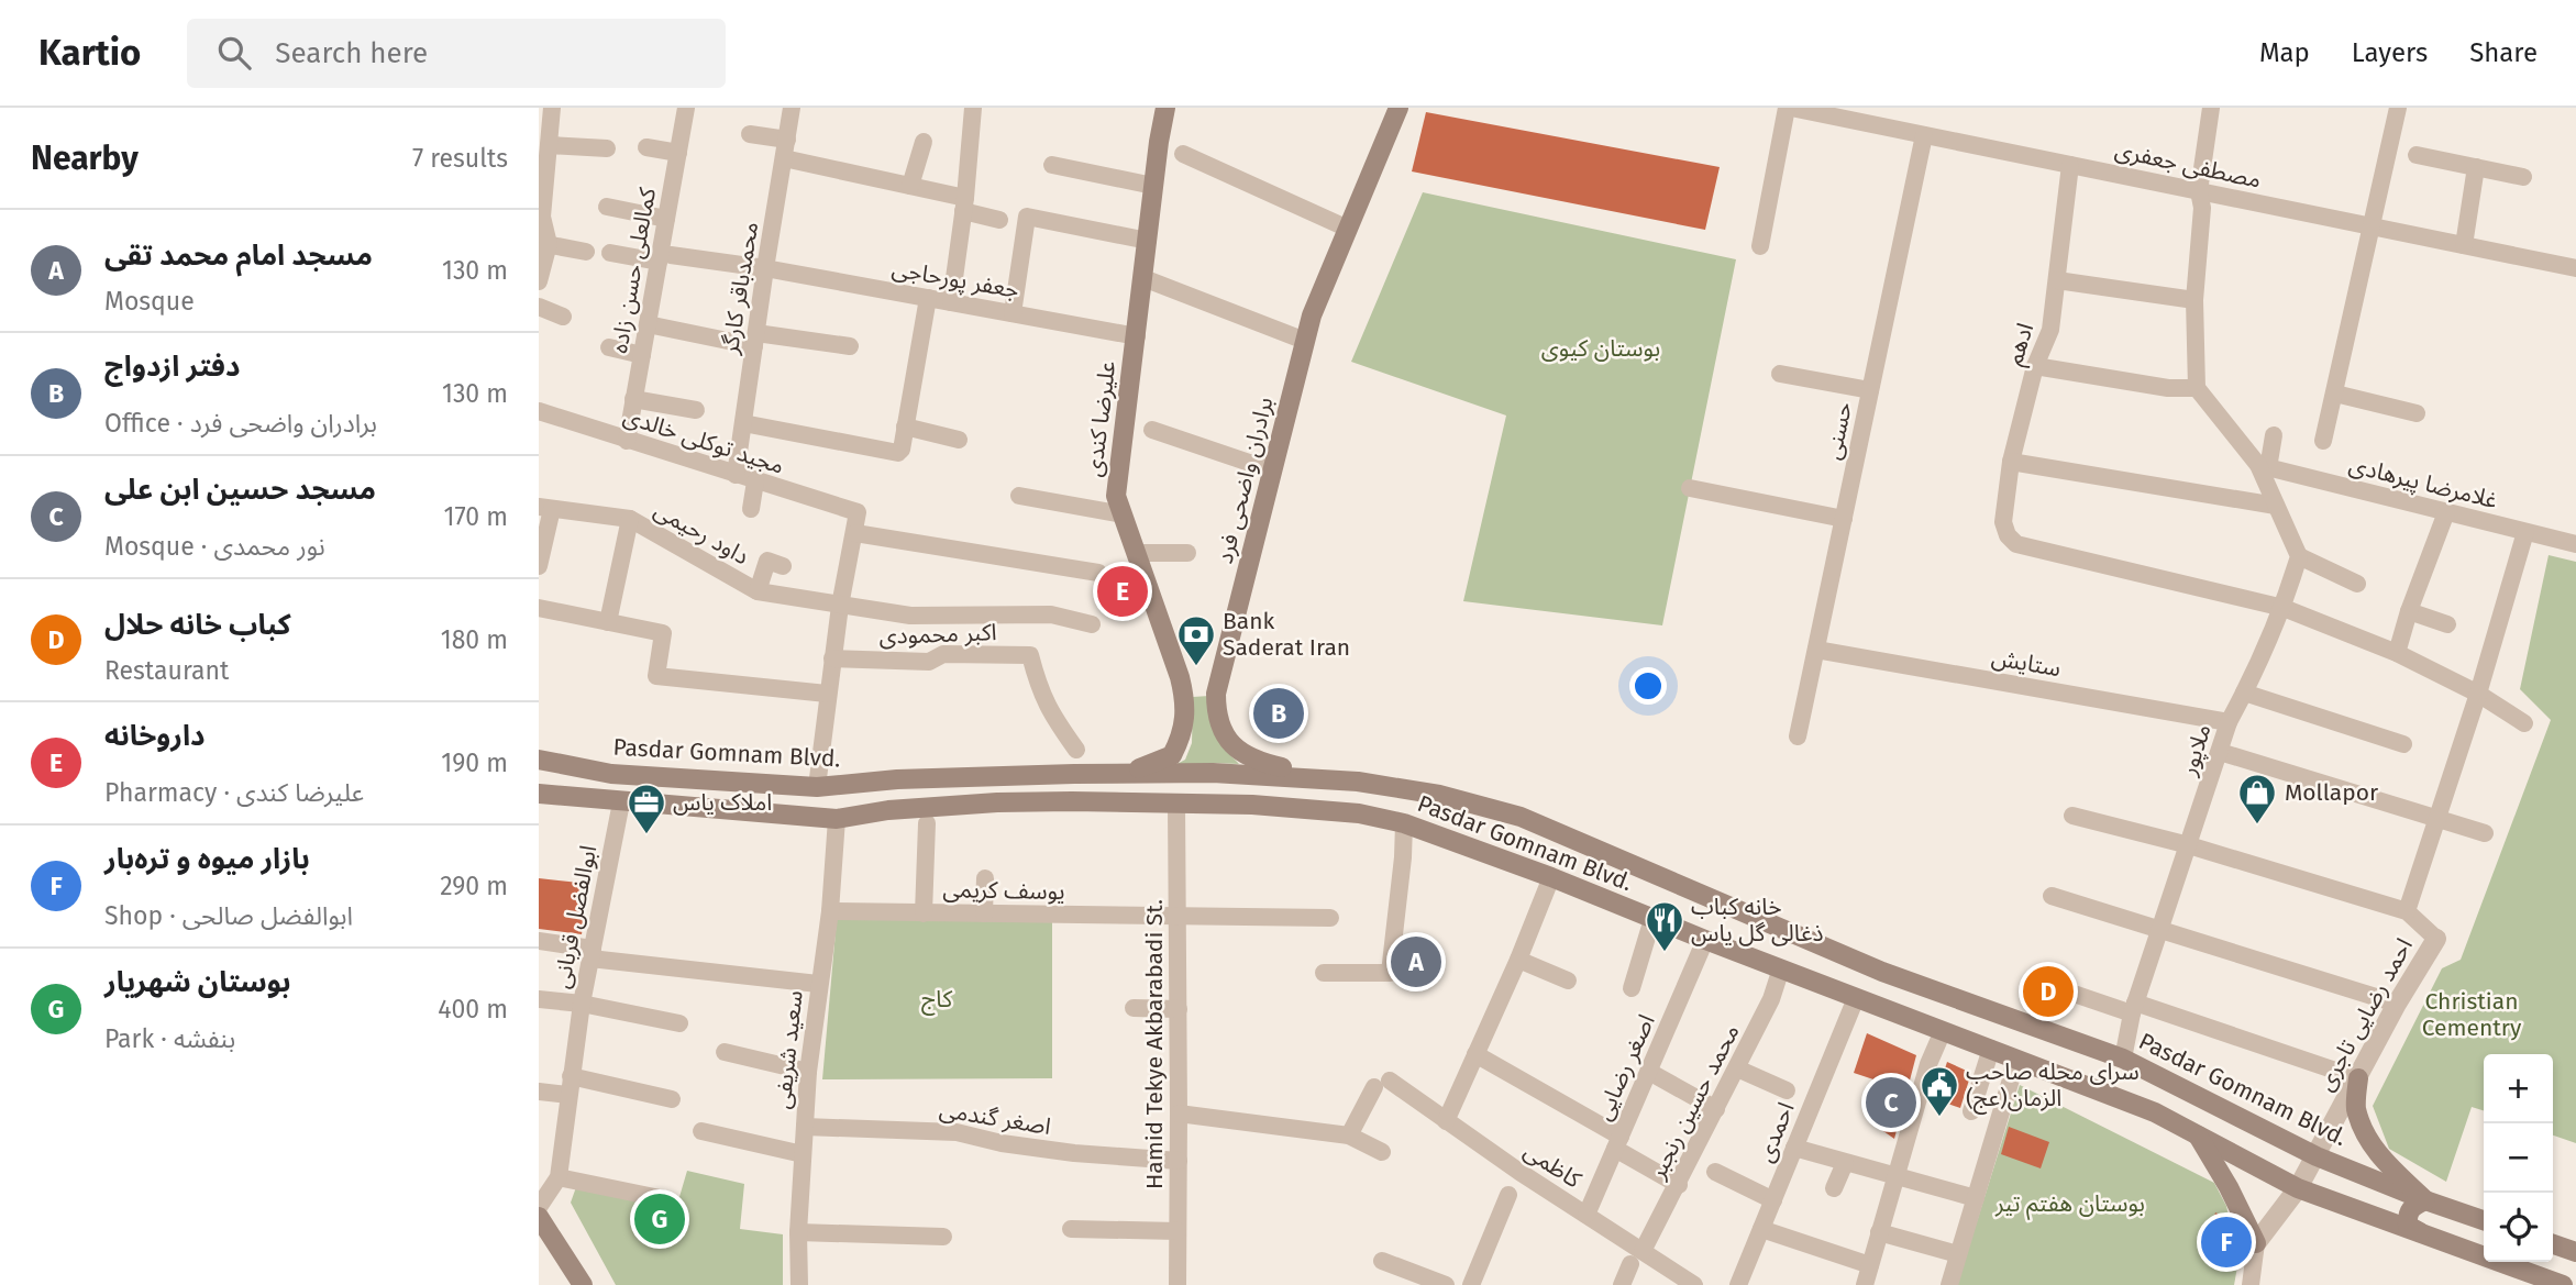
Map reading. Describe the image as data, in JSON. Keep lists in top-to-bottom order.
{
  "streets": {
    "main road": ["علیرضا کندی", "برادران واضحی فرد", "Pasdar Gomnam Blvd."],
    "street": [
      "مصطفی جعفری",
      "کمالعلی حسن زاده",
      "جعفر پورحاجی",
      "محمدباقر کارگر",
      "ادهم",
      "حسنی",
      "مجید توکلی خالدی",
      "غلامرضا پیرهادی",
      "داود رحیمی",
      "اکبر محمودی",
      "ستایش",
      "ملاپور",
      "یوسف کریمی",
      "ابوالفضل قربانی",
      "احمد رضایی تاجری",
      "Hamid Tekye Akbarabadi St.",
      "سعید شریفی",
      "اصغر رضایی",
      "محمد حسین رنجبر",
      "اصغر گندمی",
      "احمدی",
      "کاظمی"
    ]
  },
  "crossings": [
    ["مصطفی جعفری", "ادهم"],
    ["مصطفی جعفری", "حسنی"],
    ["کمالعلی حسن زاده", "جعفر پورحاجی"],
    ["کمالعلی حسن زاده", "مجید توکلی خالدی"],
    ["جعفر پورحاجی", "محمدباقر کارگر"],
    ["جعفر پورحاجی", "علیرضا کندی"],
    ["محمدباقر کارگر", "مجید توکلی خالدی"],
    ["ادهم", "ملاپور"],
    ["علیرضا کندی", "Pasdar Gomnam Blvd."],
    ["حسنی", "ستایش"],
    ["برادران واضحی فرد", "Pasdar Gomnam Blvd."],
    ["ستایش", "ملاپور"],
    ["ملاپور", "Pasdar Gomnam Blvd."],
    ["Pasdar Gomnam Blvd.", "ابوالفضل قربانی"],
    ["Pasdar Gomnam Blvd.", "احمد رضایی تاجری"],
    ["Pasdar Gomnam Blvd.", "Hamid Tekye Akbarabadi St."],
    ["Pasdar Gomnam Blvd.", "سعید شریفی"],
    ["Pasdar Gomnam Blvd.", "اصغر رضایی"],
    ["Pasdar Gomnam Blvd.", "محمد حسین رنجبر"],
    ["Pasdar Gomnam Blvd.", "احمدی"],
    ["یوسف کریمی", "Hamid Tekye Akbarabadi St."],
    ["یوسف کریمی", "سعید شریفی"],
    ["Hamid Tekye Akbarabadi St.", "اصغر گندمی"],
    ["سعید شریفی", "اصغر گندمی"],
    ["اصغر رضایی", "کاظمی"],
    ["محمد حسین رنجبر", "کاظمی"]
  ],
  "parks": [
    "بوستان کیوی",
    "کاج",
    "Christian Cementry",
    "بوستان هفتم تیر"
  ],
  "places": {
    "bank": ["Bank Saderat Iran"],
    "shop": ["Mollapor"],
    "office": ["املاک یاس"],
    "restaurant": ["خانه کباب ذغالی گل یاس"],
    "public building": ["سرای محله صاحب الزمان(عج)"]
  },
  "page": {
    "header": "Kartio",
    "search": "Search here",
    "nav": ["Map", "Layers", "Share"],
    "heading": ["Nearby", "7 results"],
    "list": [
      {
        "mark": "A",
        "name": "مسجد امام محمد تقی",
        "note": "Mosque",
        "value": "130 m"
      },
      {
        "mark": "B",
        "name": "دفتر ازدواج",
        "note": "Office · برادران واضحی فرد",
        "value": "130 m"
      },
      {
        "mark": "C",
        "name": "مسجد حسین ابن علی",
        "note": "Mosque · نور محمدی",
        "value": "170 m"
      },
      {
        "mark": "D",
        "name": "کباب خانه حلال",
        "note": "Restaurant",
        "value": "180 m"
      },
      {
        "mark": "E",
        "name": "داروخانه",
        "note": "Pharmacy · علیرضا کندی",
        "value": "190 m"
      },
      {
        "mark": "F",
        "name": "بازار میوه و تره‌بار",
        "note": "Shop · ابوالفضل صالحی",
        "value": "290 m"
      },
      {
        "mark": "G",
        "name": "بوستان شهریار",
        "note": "Park · بنفشه",
        "value": "400 m"
      }
    ],
    "pins": [
      "E",
      "B",
      "A",
      "D",
      "C",
      "G",
      "F"
    ],
    "map_buttons": ["+", "−"]
  }
}
